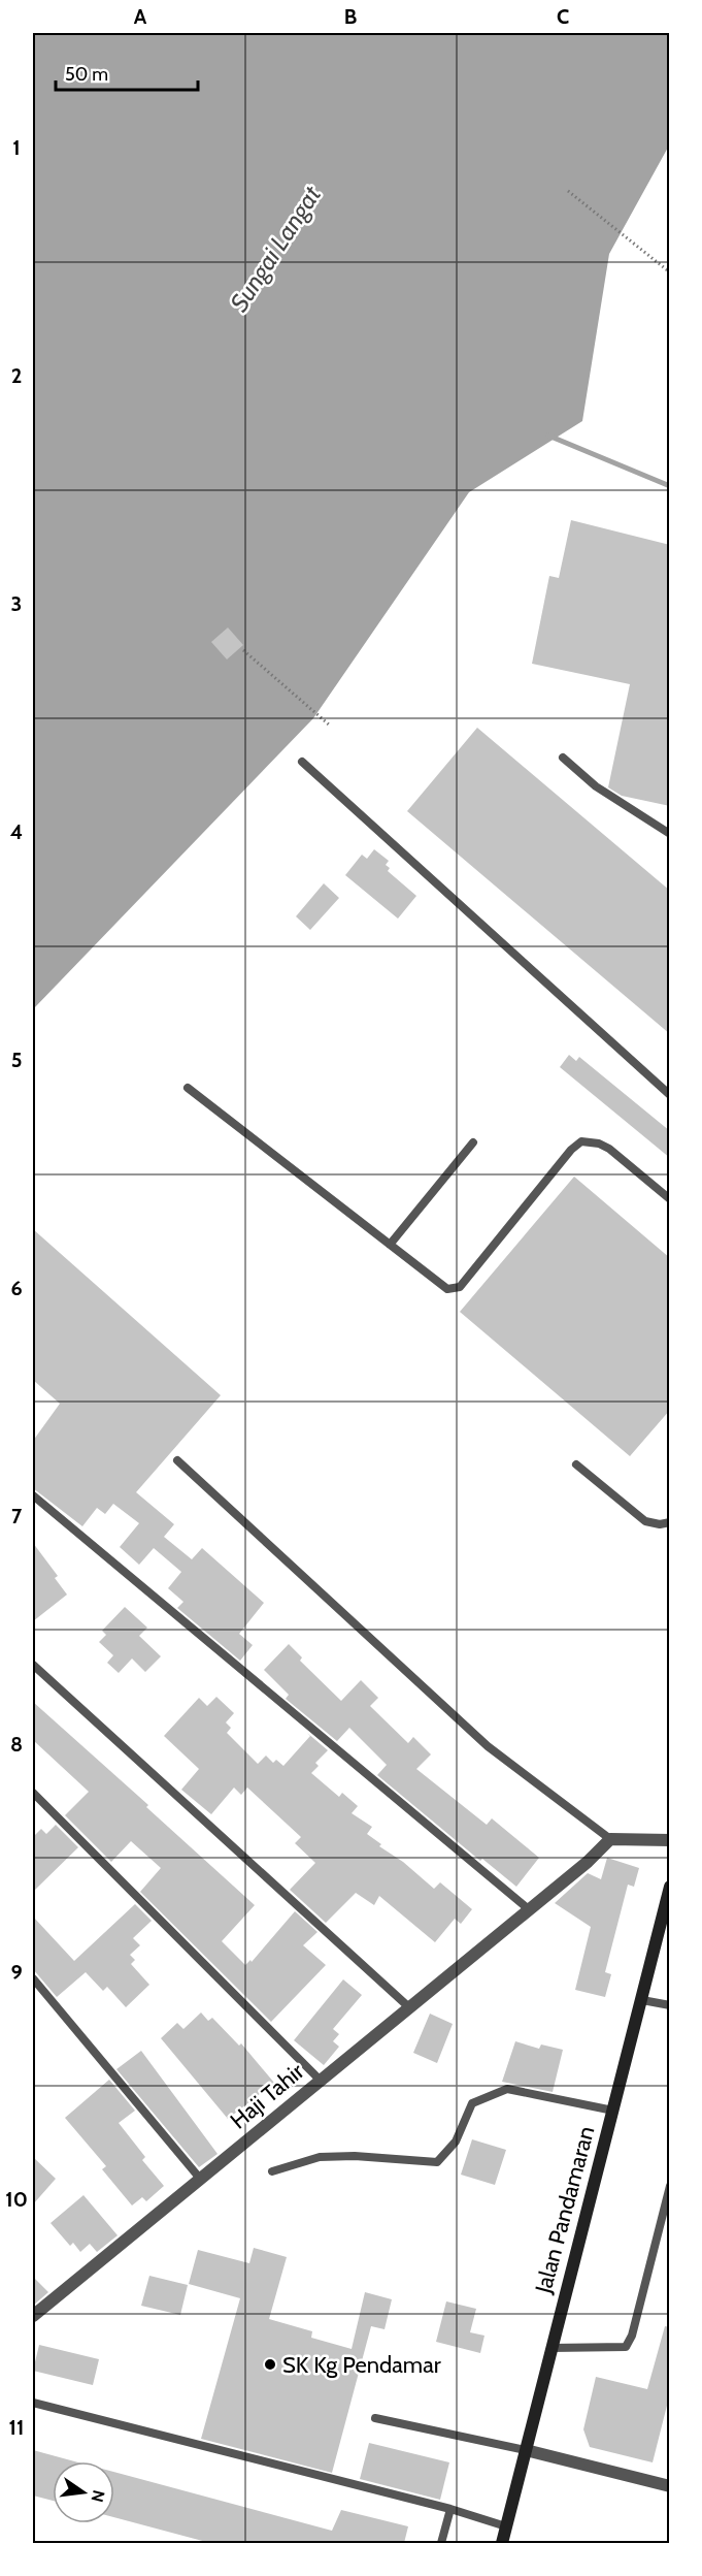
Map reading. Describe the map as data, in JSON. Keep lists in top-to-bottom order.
{
  "streets": {
    "main road": ["Jalan Pandamaran"],
    "street": ["Haji Tahir"]
  },
  "water": ["Sungai Langat"],
  "places": ["SK Kg Pendamar"],
  "scale_bar": "50 m",
  "north": "right",
  "grid": {
    "columns": ["A", "B", "C"],
    "rows": [
      "1",
      "2",
      "3",
      "4",
      "5",
      "6",
      "7",
      "8",
      "9",
      "10",
      "11"
    ]
  }
}
